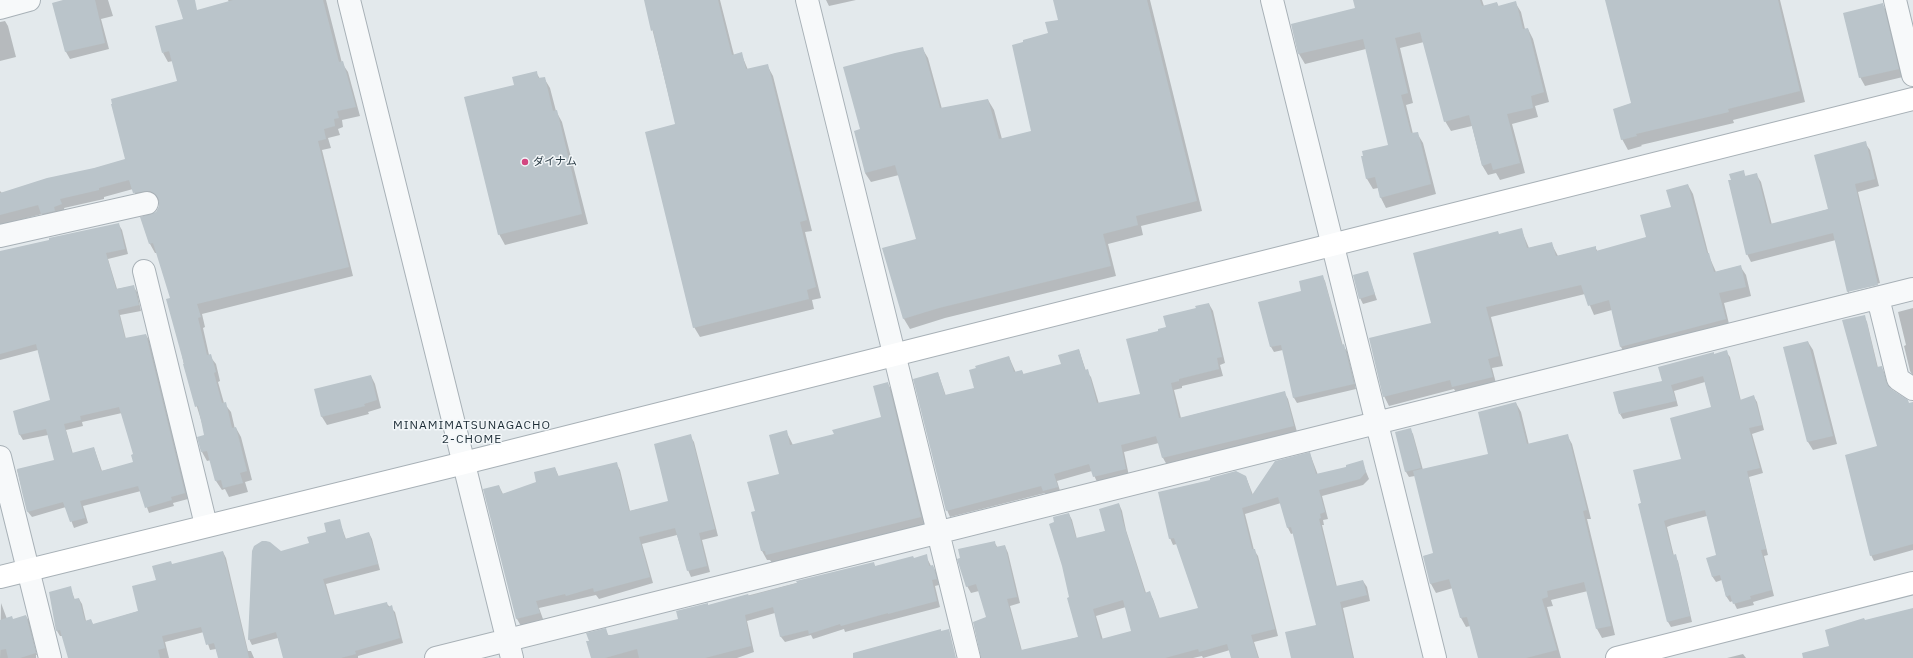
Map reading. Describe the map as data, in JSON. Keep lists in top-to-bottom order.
{
  "districts": ["MINAMIMATSUNAGACHO 2-CHOME"],
  "places": ["ダイナム"]
}
